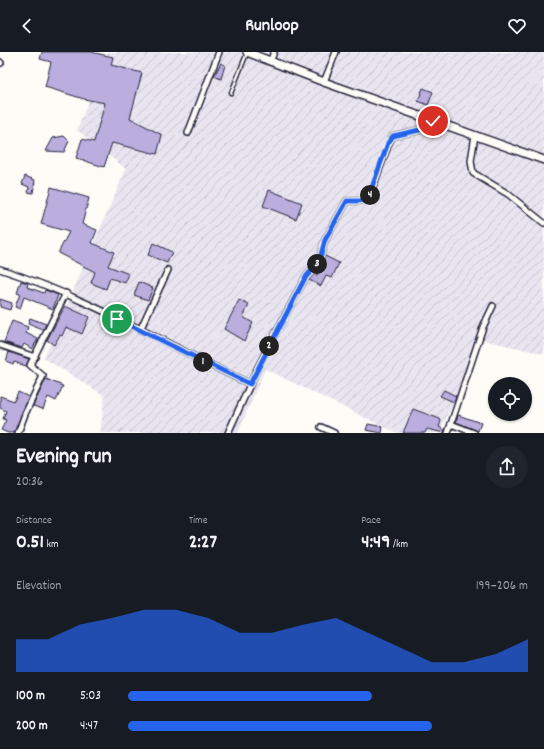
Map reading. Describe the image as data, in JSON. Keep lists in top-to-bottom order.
{
  "page": {
    "header": "Runloop",
    "pins": [
      "4",
      "3",
      "2",
      "1"
    ],
    "heading": ["Evening run", "20:36"],
    "stats": [
      ["Distance", "0.51 km"],
      ["Time", "2:27"],
      ["Pace", "4:49 /km"]
    ],
    "chart": ["Elevation", "199–206 m"],
    "list": [
      {
        "name": "100 m",
        "note": "5:03"
      },
      {
        "name": "200 m",
        "note": "4:47"
      }
    ]
  }
}
